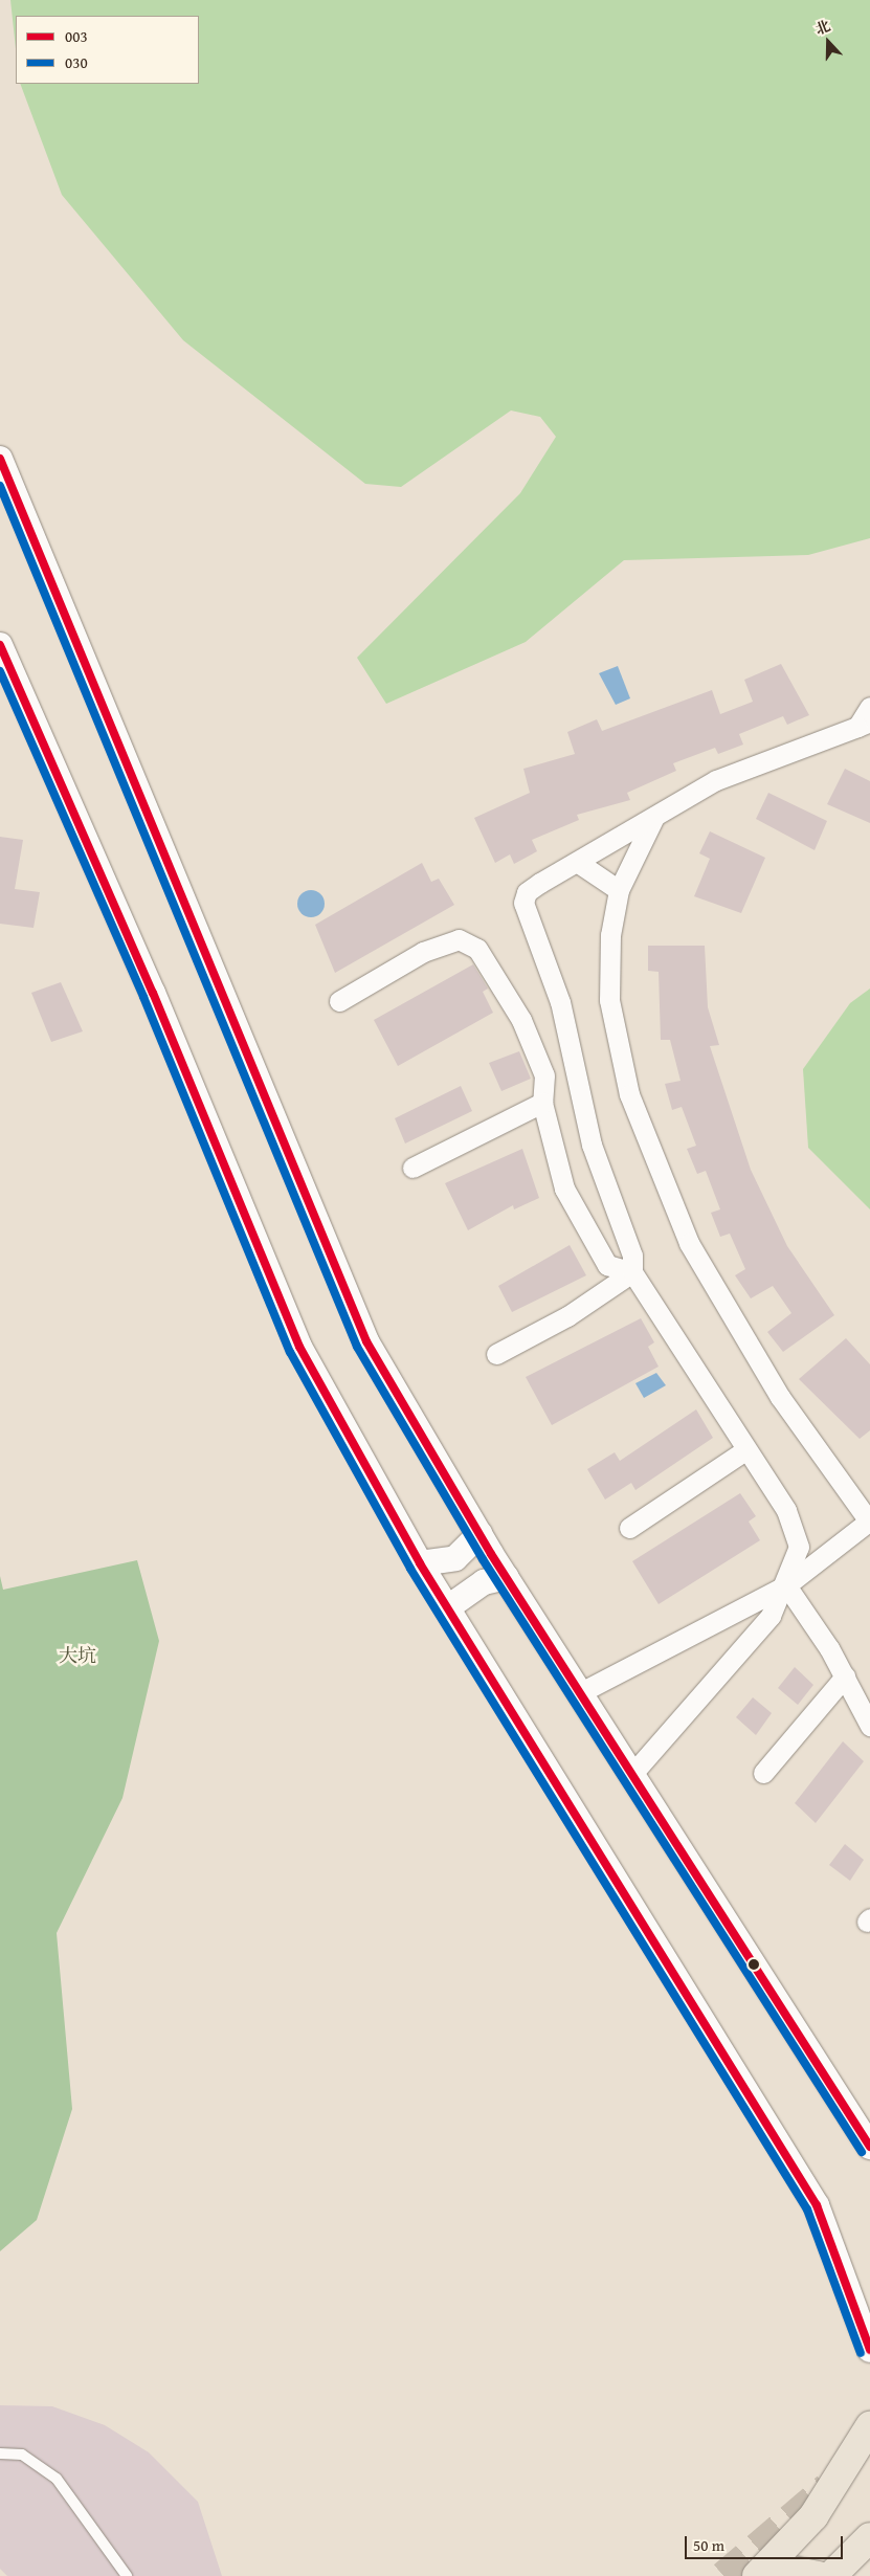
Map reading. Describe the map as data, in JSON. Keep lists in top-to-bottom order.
{
  "parks": ["大坑"],
  "lines": ["transit line 003", "transit line 030"],
  "legend": ["003", "030"],
  "scale_bar": "50 m",
  "north": "top"
}
